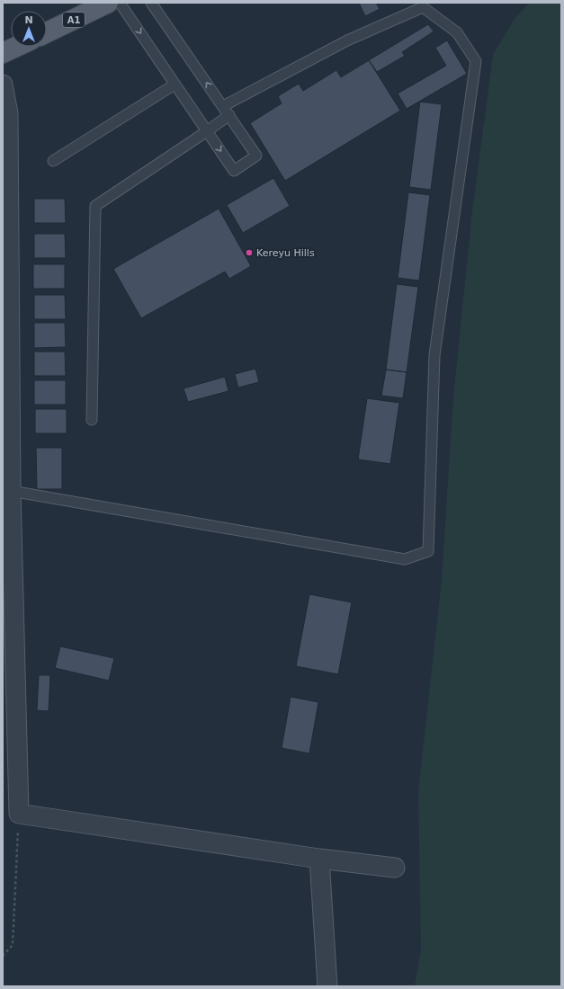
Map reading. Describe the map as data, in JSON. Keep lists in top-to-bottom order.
{
  "streets": {
    "main road": ["A1"]
  },
  "places": ["Kereyu Hills"],
  "north": "top"
}
